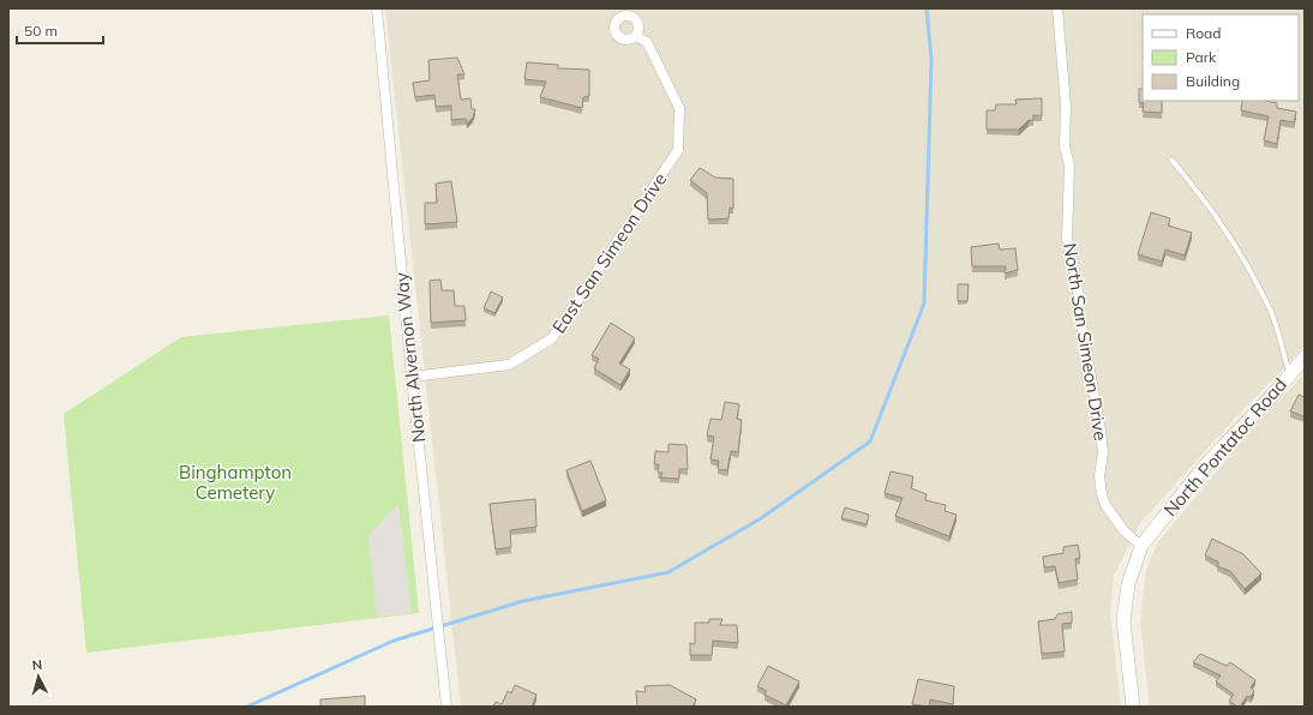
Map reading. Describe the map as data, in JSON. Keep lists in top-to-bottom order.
{
  "streets": {
    "street": [
      "East San Simeon Drive",
      "North San Simeon Drive",
      "North Alvernon Way",
      "North Pontatoc Road"
    ]
  },
  "crossings": [
    ["East San Simeon Drive", "North Alvernon Way"],
    ["North San Simeon Drive", "North Pontatoc Road"]
  ],
  "parks": ["Binghampton Cemetery"],
  "legend": ["Road", "Park", "Building"],
  "scale_bar": "50 m",
  "north": "top"
}
